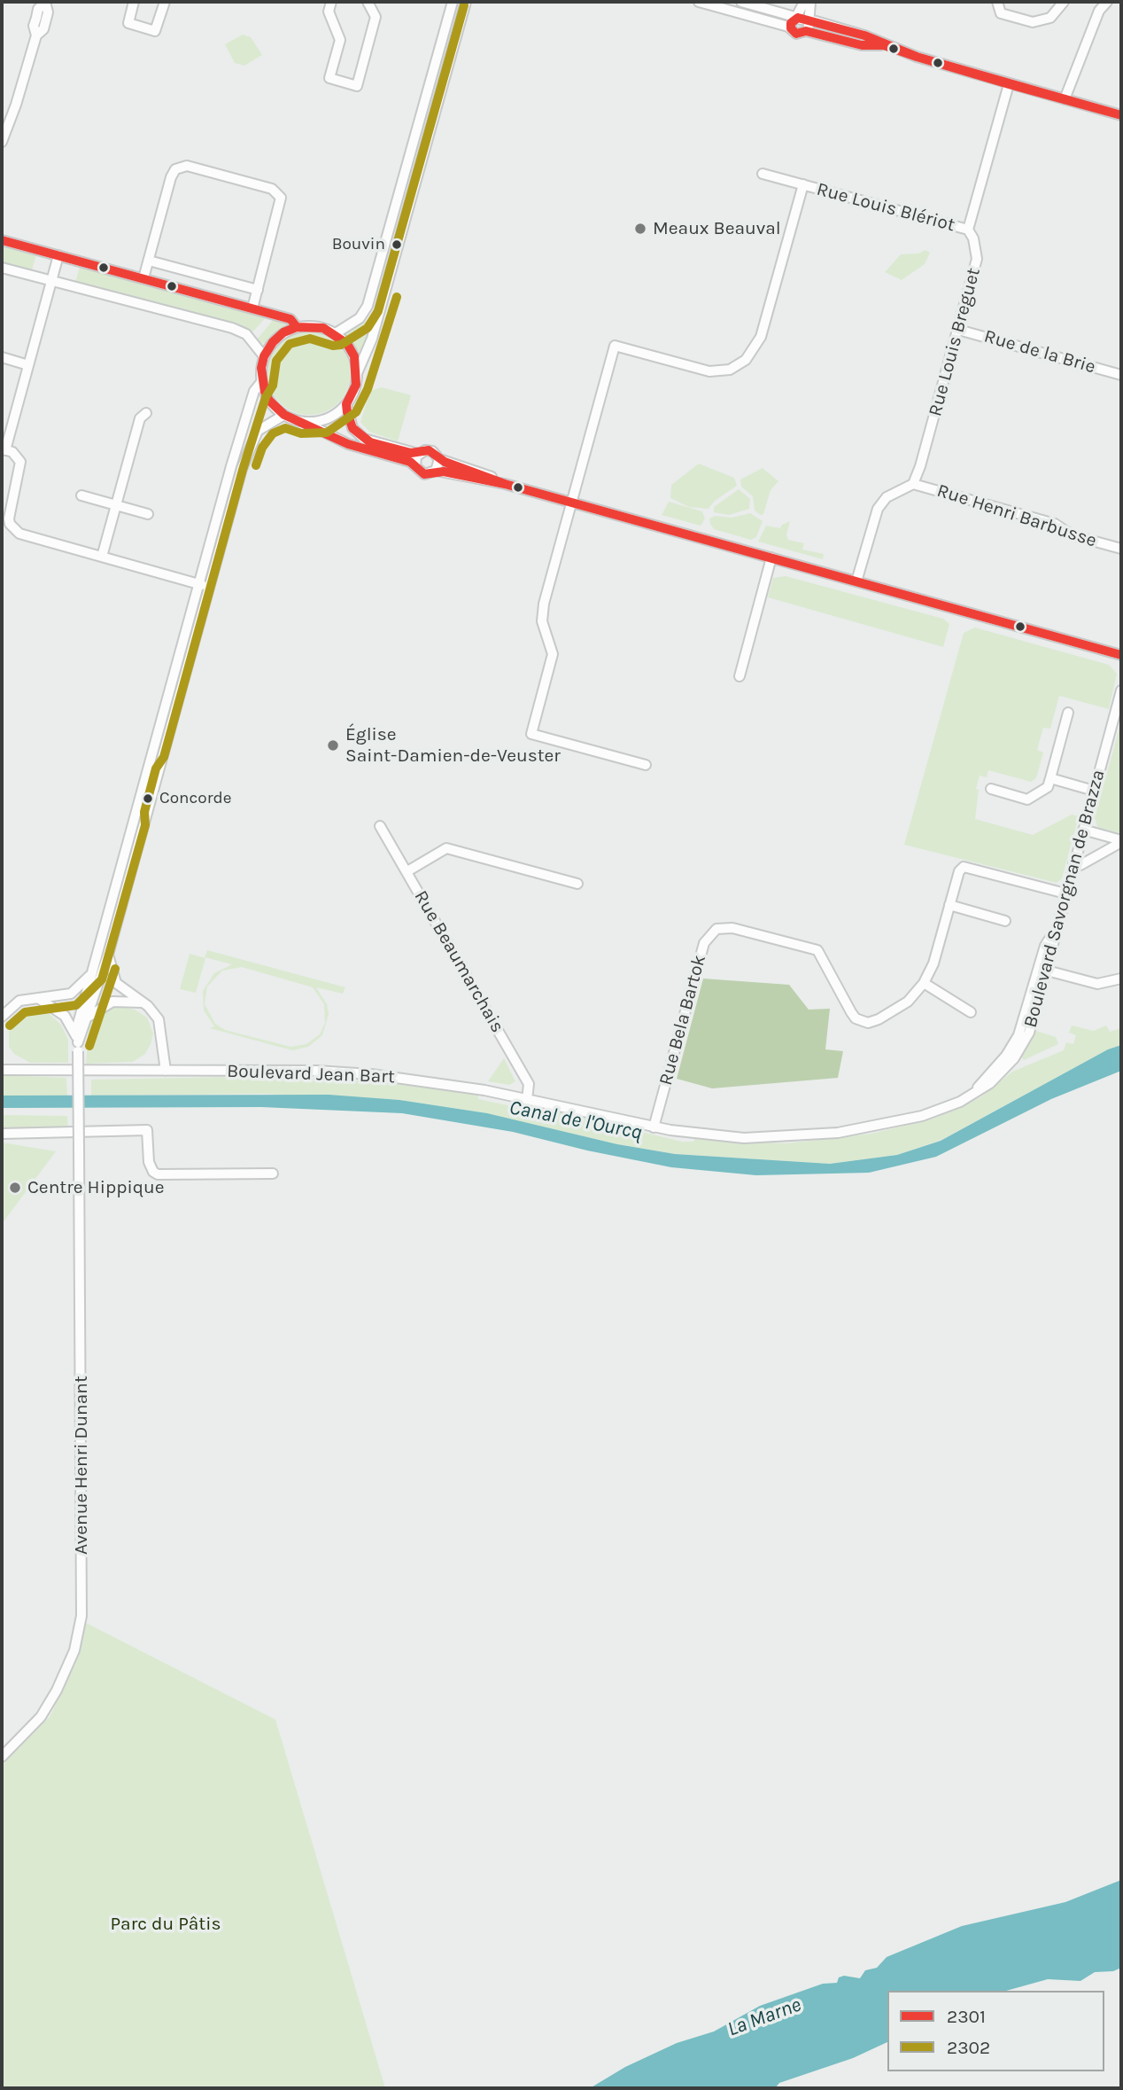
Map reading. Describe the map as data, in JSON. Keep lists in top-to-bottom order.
{
  "streets": {
    "street": [
      "Rue Louis Blériot",
      "Rue Louis Breguet",
      "Rue de la Brie",
      "Rue Henri Barbusse",
      "Boulevard Savorgnan de Brazza",
      "Rue Beaumarchais",
      "Rue Bela Bartok",
      "Boulevard Jean Bart",
      "Avenue Henri Dunant"
    ]
  },
  "crossings": [
    ["Rue Louis Blériot", "Rue Louis Breguet"],
    ["Rue Louis Breguet", "Rue de la Brie"],
    ["Rue Louis Breguet", "Rue Henri Barbusse"],
    ["Boulevard Savorgnan de Brazza", "Rue Bela Bartok"],
    ["Boulevard Savorgnan de Brazza", "Boulevard Jean Bart"],
    ["Rue Beaumarchais", "Boulevard Jean Bart"],
    ["Rue Bela Bartok", "Boulevard Jean Bart"]
  ],
  "water": ["Canal de l'Ourcq", "La Marne"],
  "parks": ["Parc du Pâtis"],
  "places": [
    "Meaux Beauval",
    "Bouvin",
    "Église Saint-Damien-de-Veuster",
    "Concorde",
    "Centre Hippique"
  ],
  "lines": ["transit line 2302", "transit line 2301"],
  "legend": ["2301", "2302"]
}
